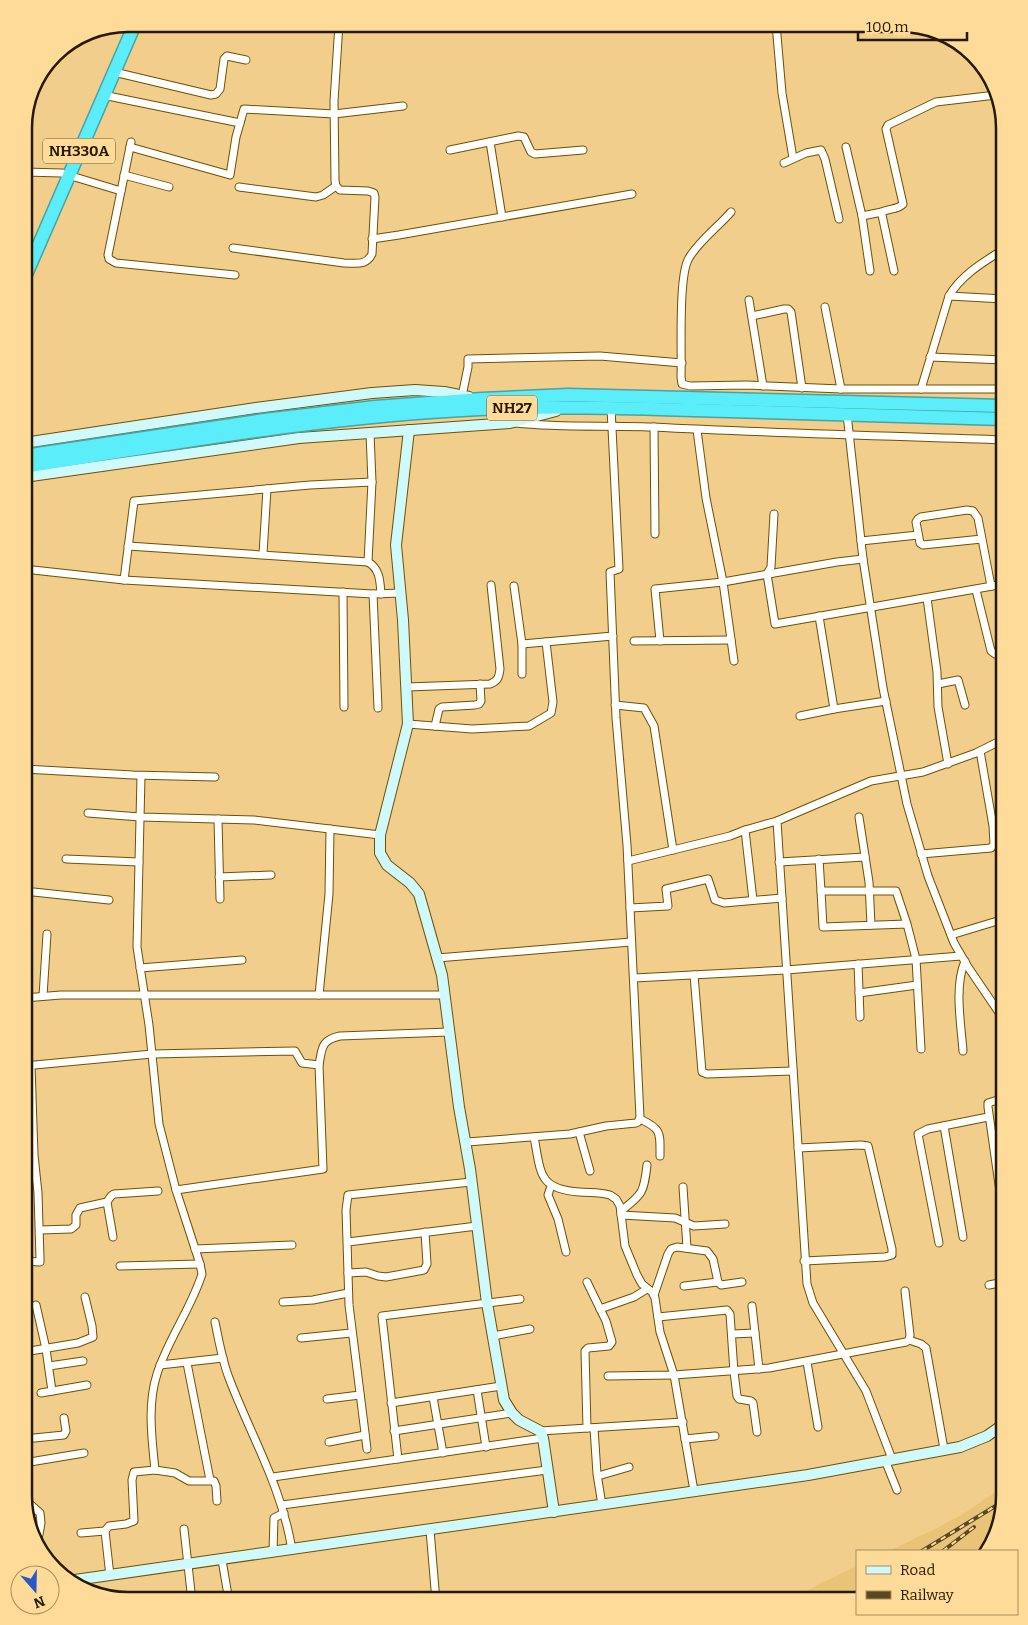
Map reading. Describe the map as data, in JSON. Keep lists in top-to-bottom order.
{
  "streets": {
    "highway": ["NH330A", "NH27"]
  },
  "legend": ["Road", "Railway"],
  "scale_bar": "100 m",
  "north": "bottom"
}
